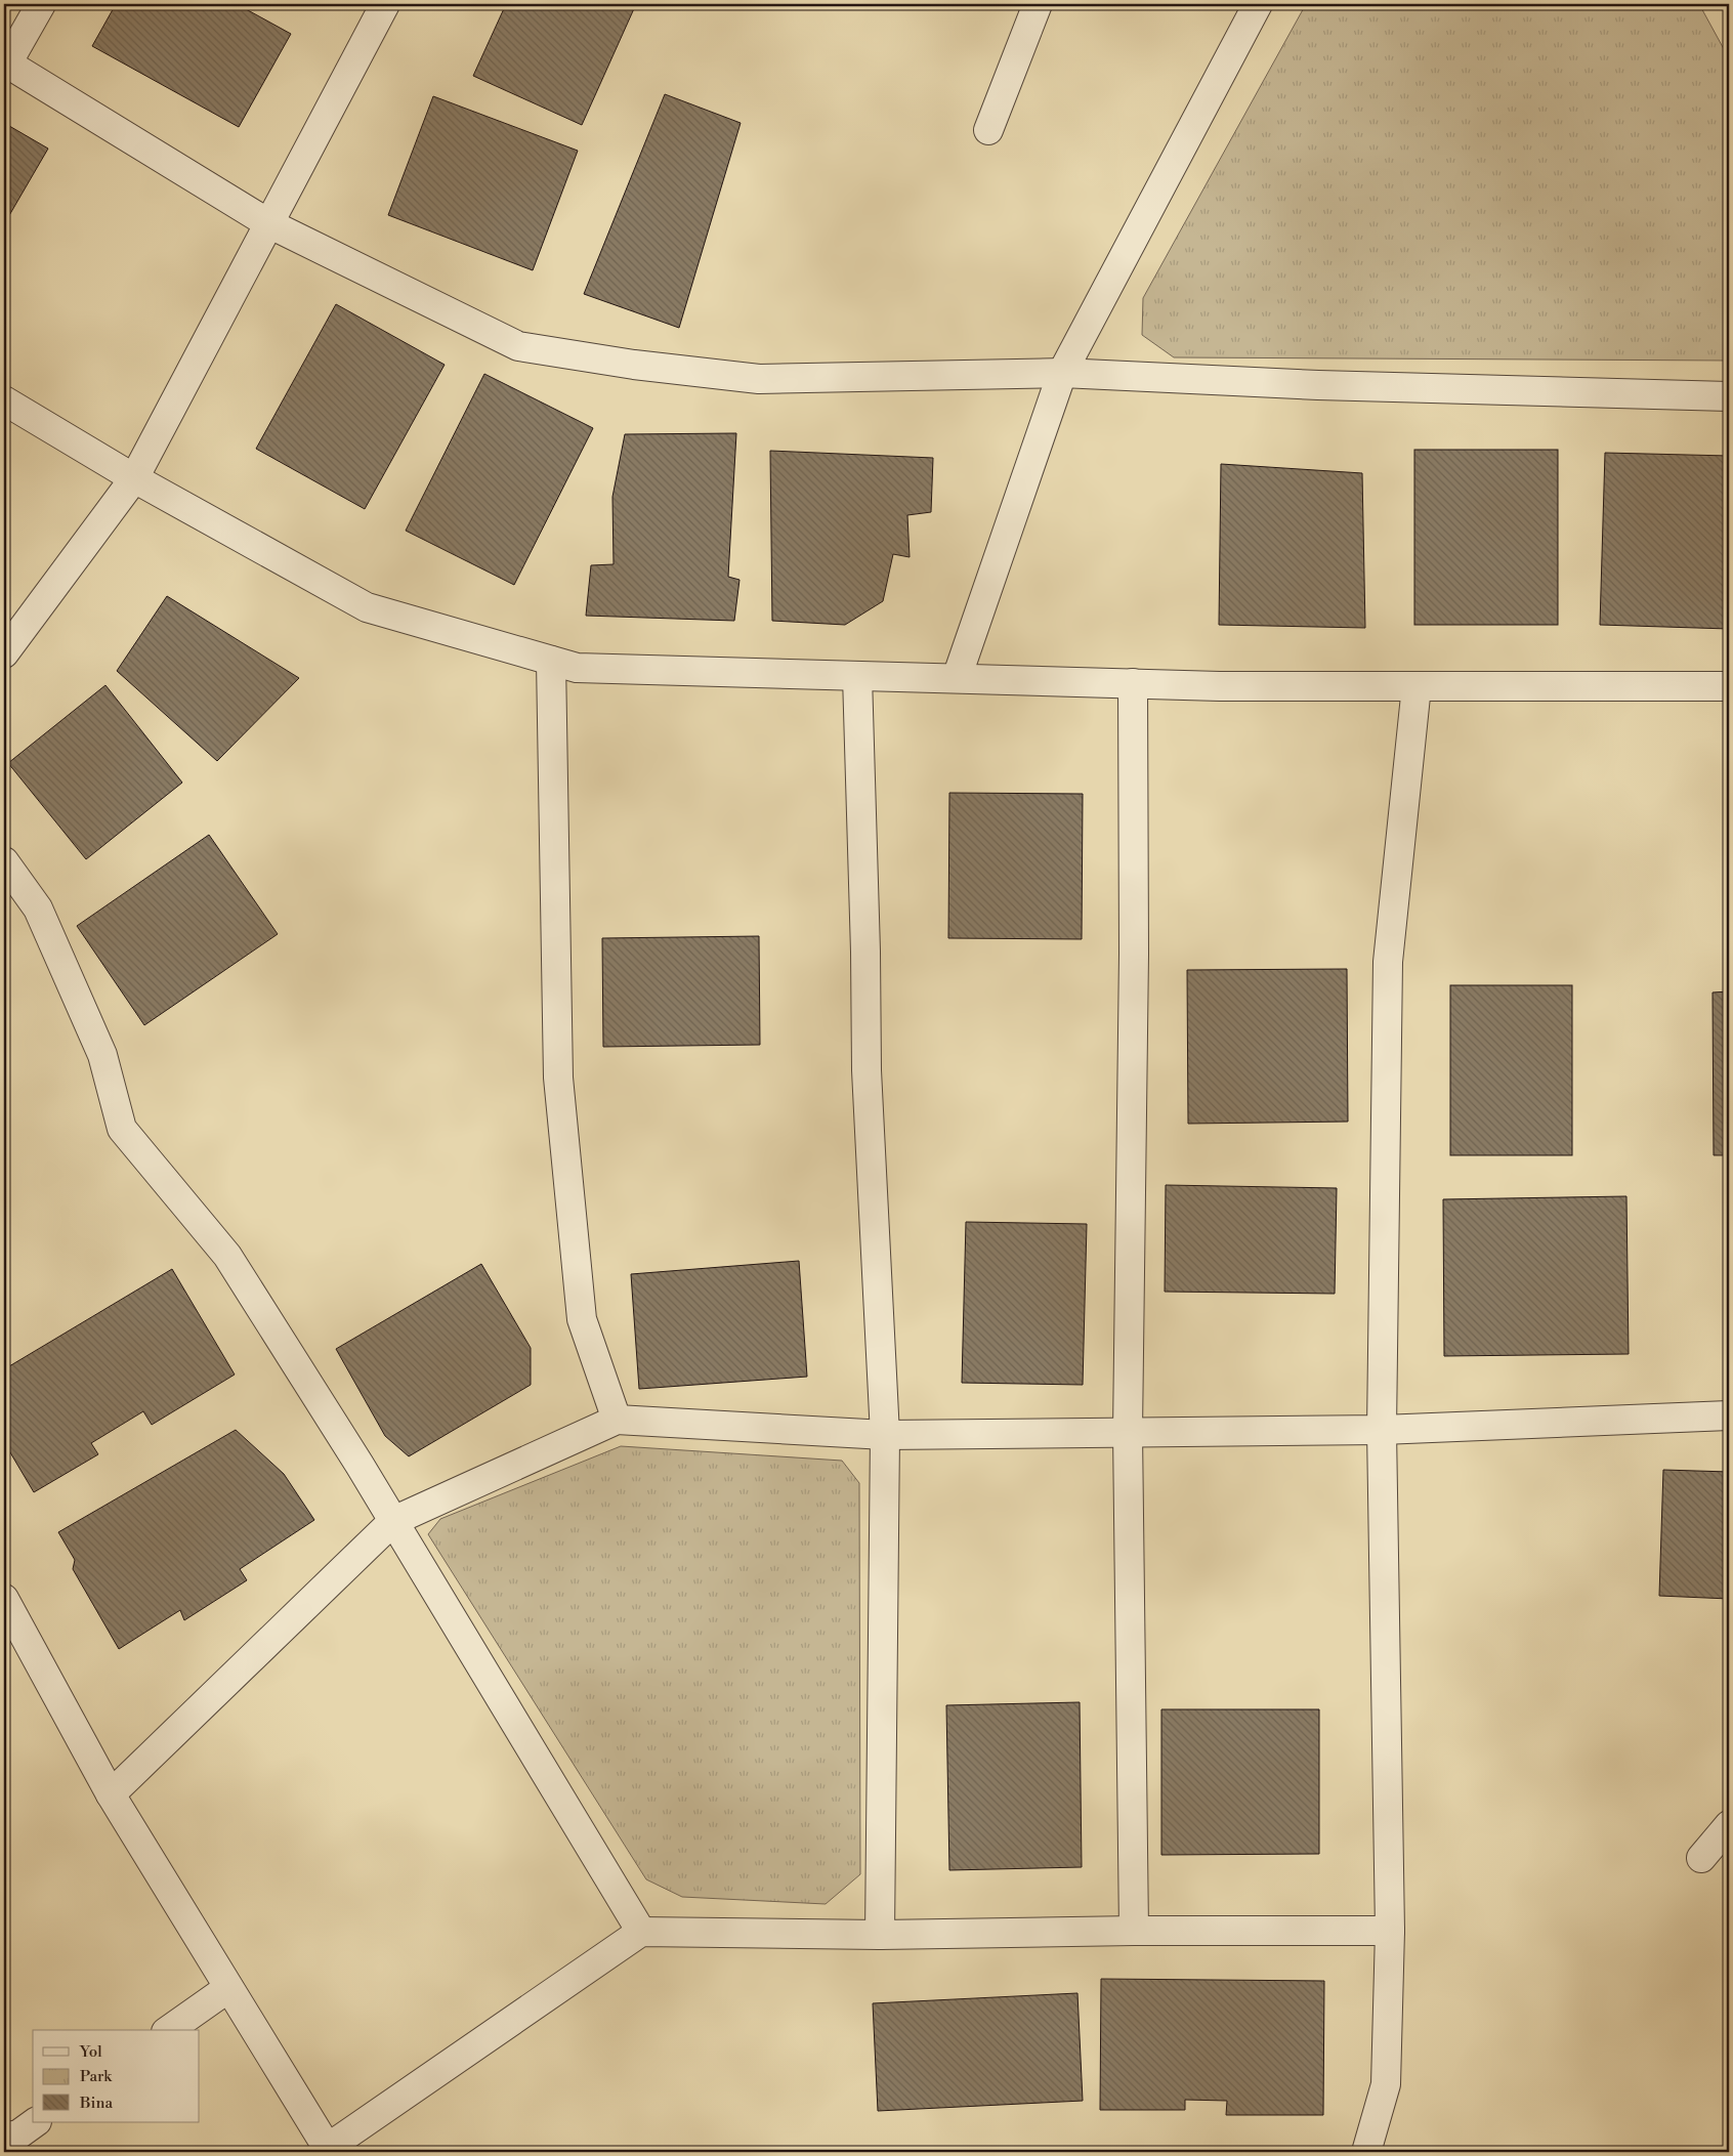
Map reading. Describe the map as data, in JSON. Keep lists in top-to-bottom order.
{
  "legend": ["Yol", "Park", "Bina"]
}
